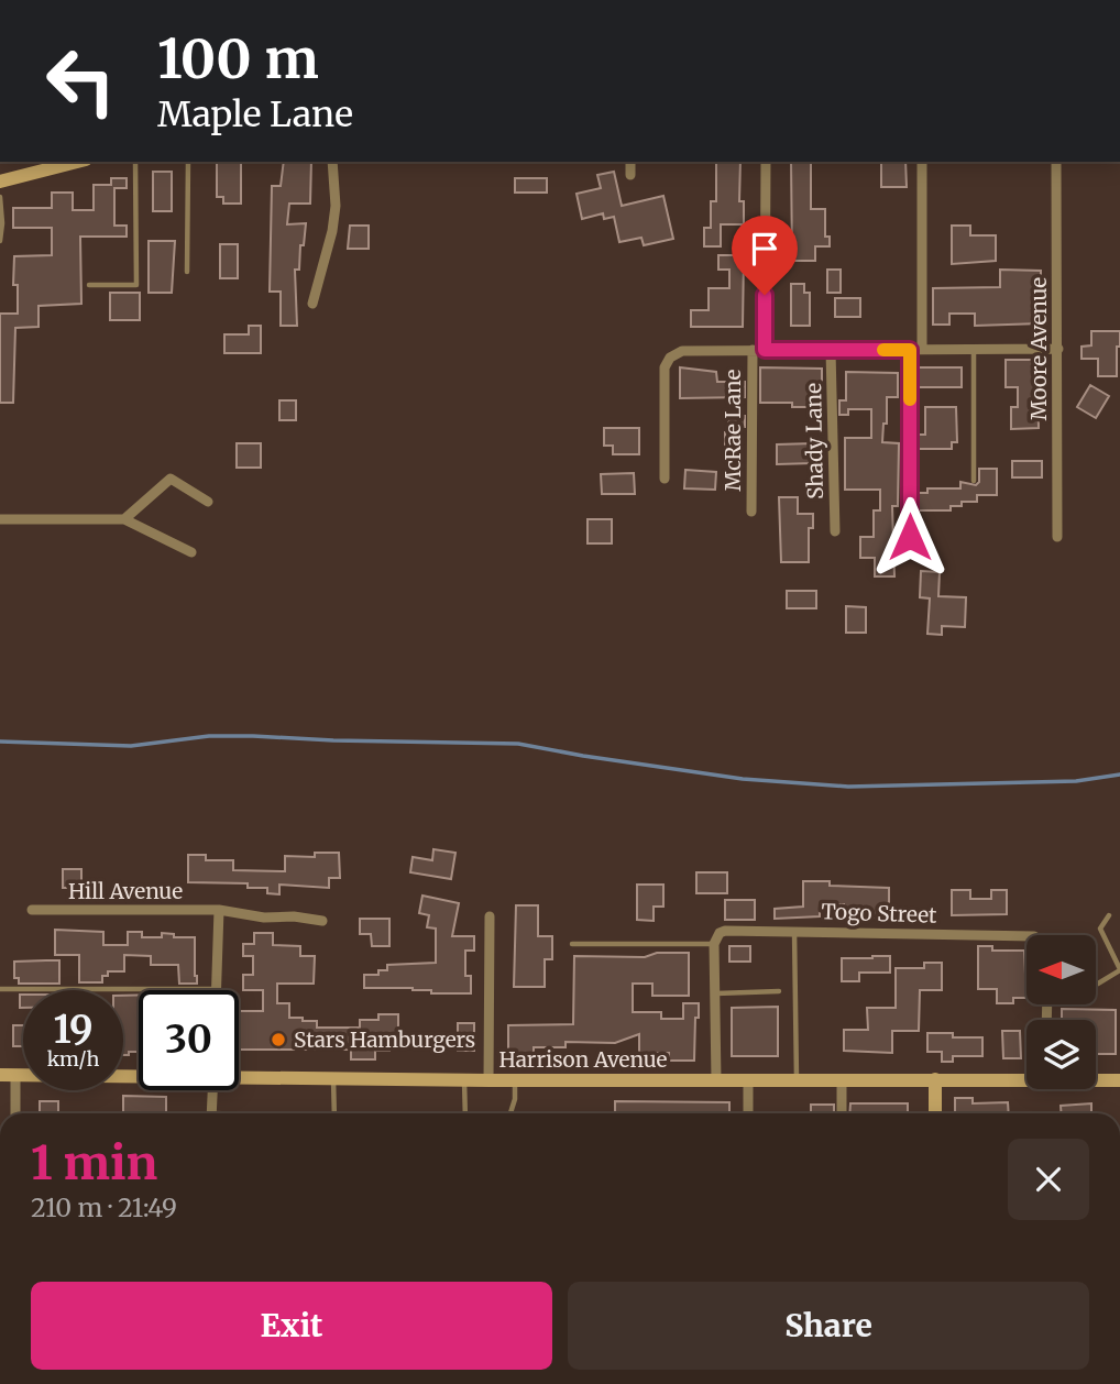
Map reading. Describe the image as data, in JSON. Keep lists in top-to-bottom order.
{
  "streets": {
    "main road": ["Harrison Avenue"],
    "street": [
      "Moore Avenue",
      "McRae Lane",
      "Shady Lane",
      "Hill Avenue",
      "Togo Street"
    ]
  },
  "places": ["Stars Hamburgers"],
  "north": "left",
  "page": {
    "turn": ["100 m", "Maple Lane"],
    "speed": "19 km/h",
    "limit": "30",
    "heading": ["1 min", "210 m · 21:49"],
    "buttons": ["Exit", "Share"]
  }
}
